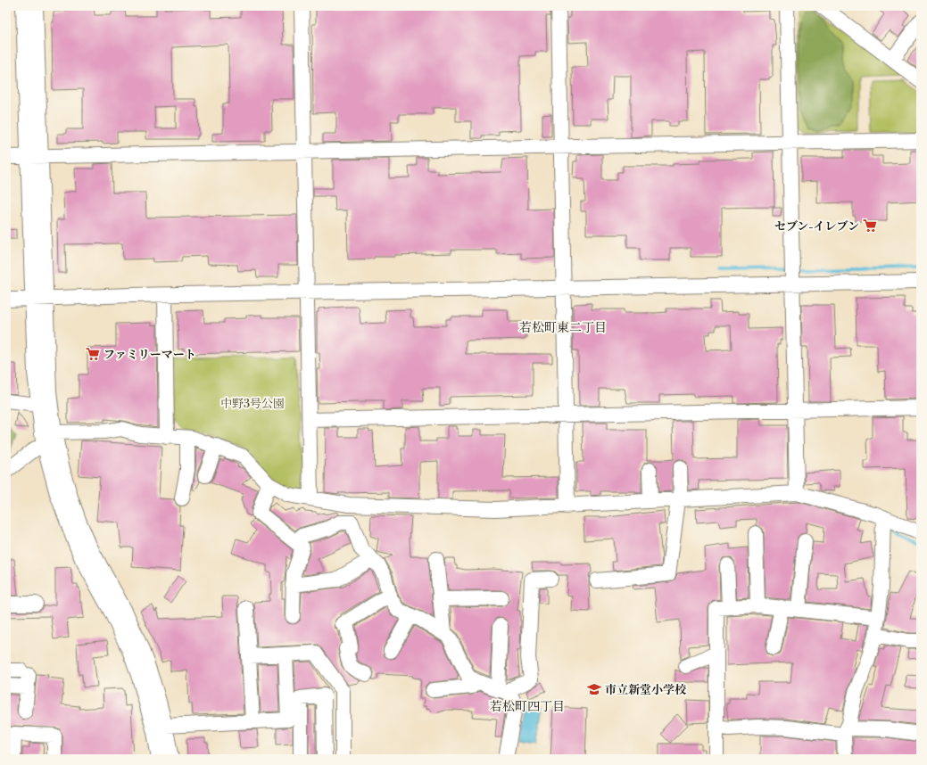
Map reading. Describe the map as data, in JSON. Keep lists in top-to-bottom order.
{
  "districts": ["若松町東二丁目", "若松町四丁目"],
  "parks": ["中野3号公園"],
  "places": {
    "supermarket": ["セブン-イレブン", "ファミリーマート"],
    "school or university": ["市立新堂小学校"]
  }
}
